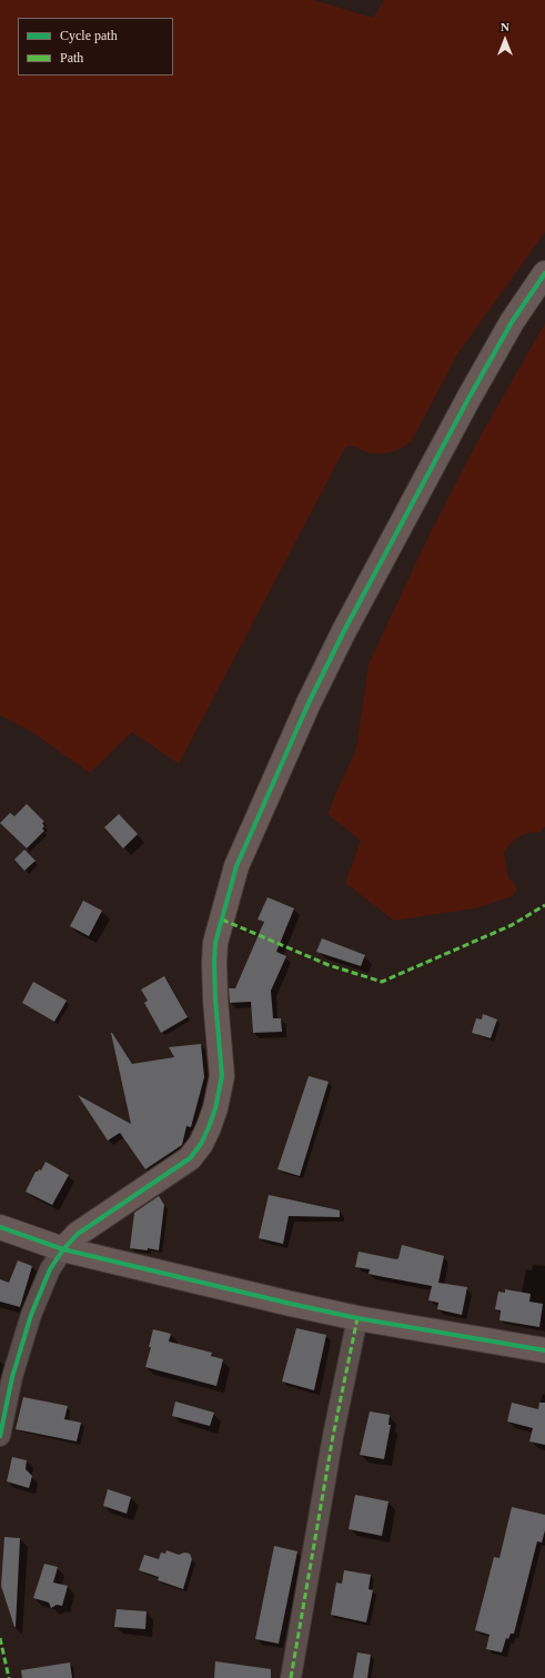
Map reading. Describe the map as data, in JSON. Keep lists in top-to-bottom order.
{
  "legend": ["Cycle path", "Path"],
  "north": "top"
}
